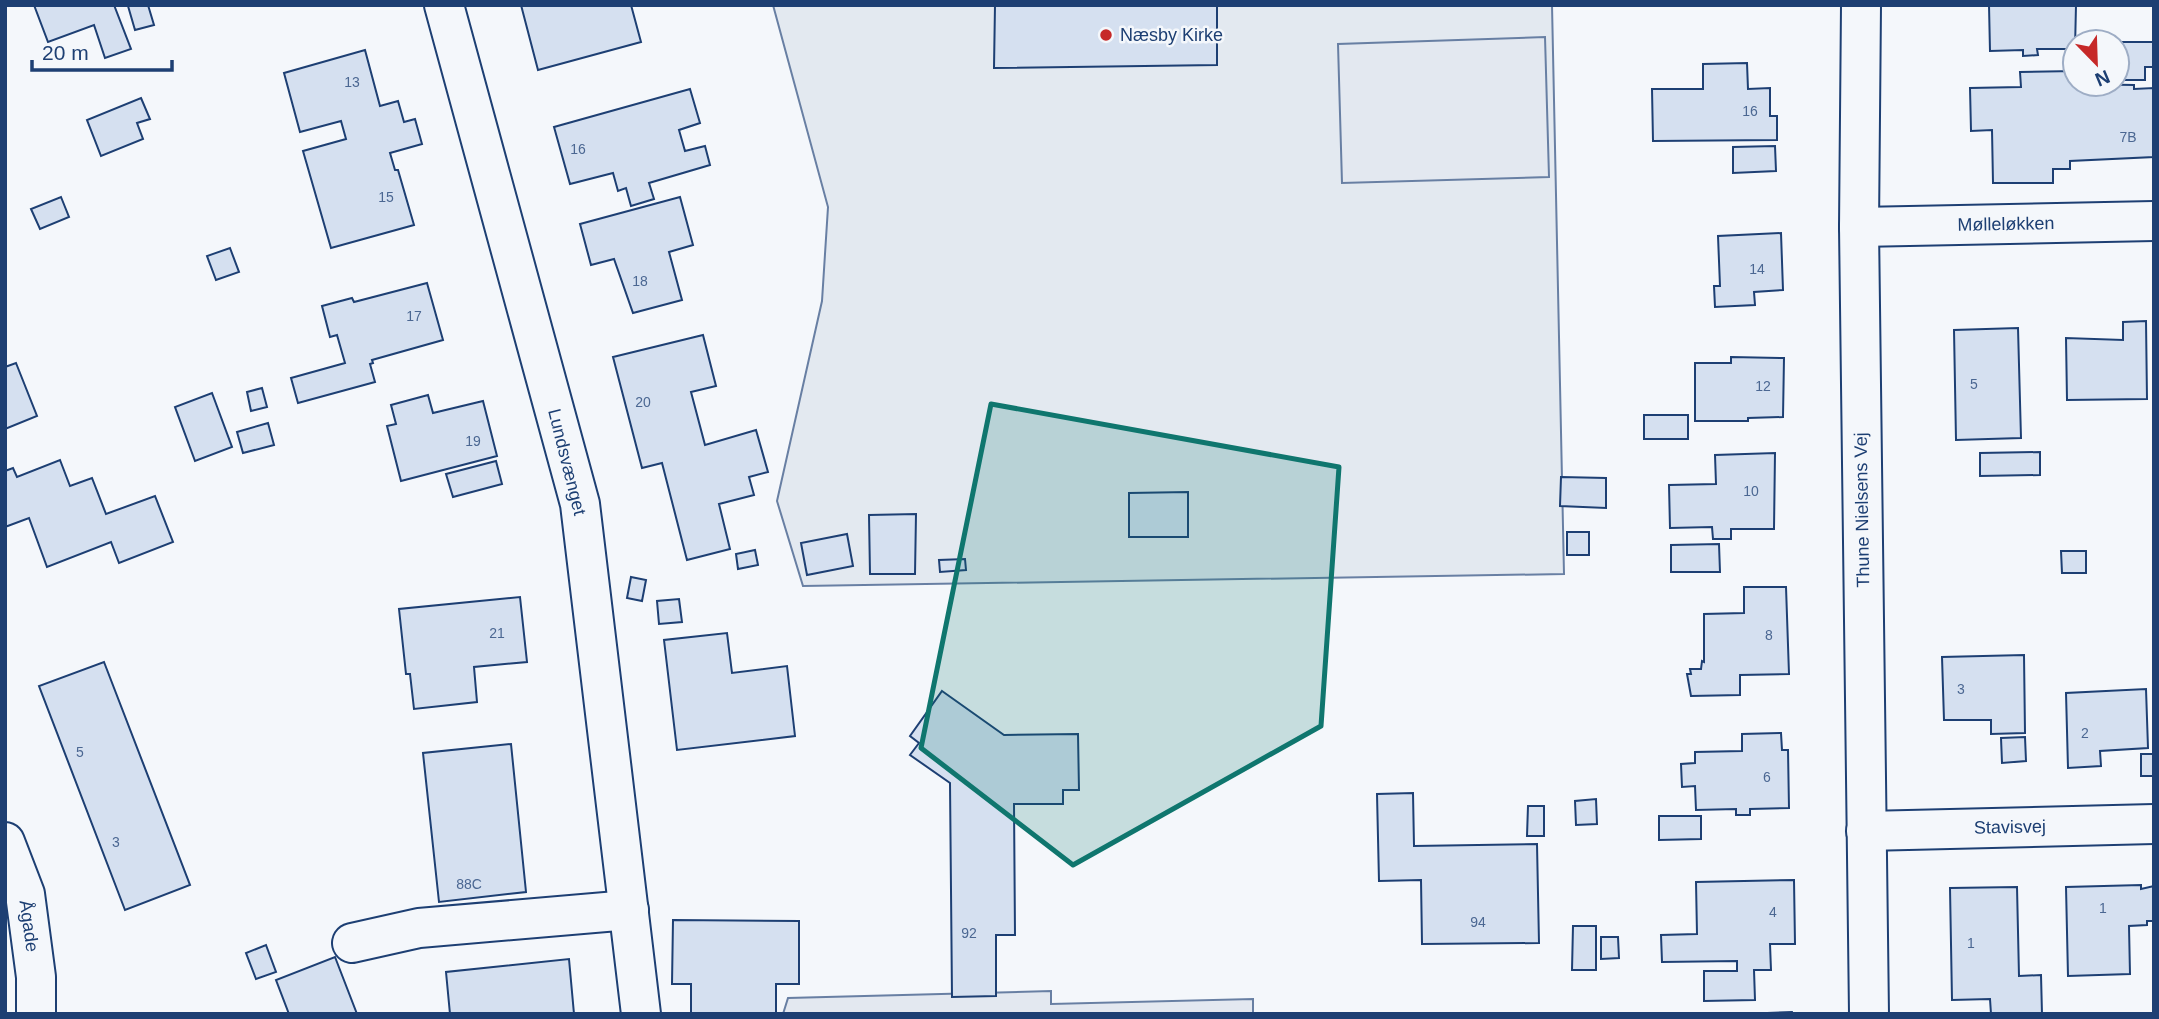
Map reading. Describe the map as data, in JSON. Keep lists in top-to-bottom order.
{
  "streets": {
    "street": [
      "Mølleløkken",
      "Lundsvænget",
      "Thune Nielsens Vej",
      "Stavisvej",
      "Ågade"
    ]
  },
  "crossings": [
    ["Mølleløkken", "Thune Nielsens Vej"],
    ["Thune Nielsens Vej", "Stavisvej"]
  ],
  "places": ["Næsby Kirke"],
  "house_numbers": [
    "13",
    "16",
    "7B",
    "16",
    "15",
    "14",
    "18",
    "17",
    "5",
    "12",
    "20",
    "19",
    "10",
    "21",
    "8",
    "3",
    "2",
    "5",
    "6",
    "3",
    "88C",
    "1",
    "4",
    "94",
    "92",
    "1"
  ],
  "scale_bar": "20 m",
  "north": "bottom right"
}
